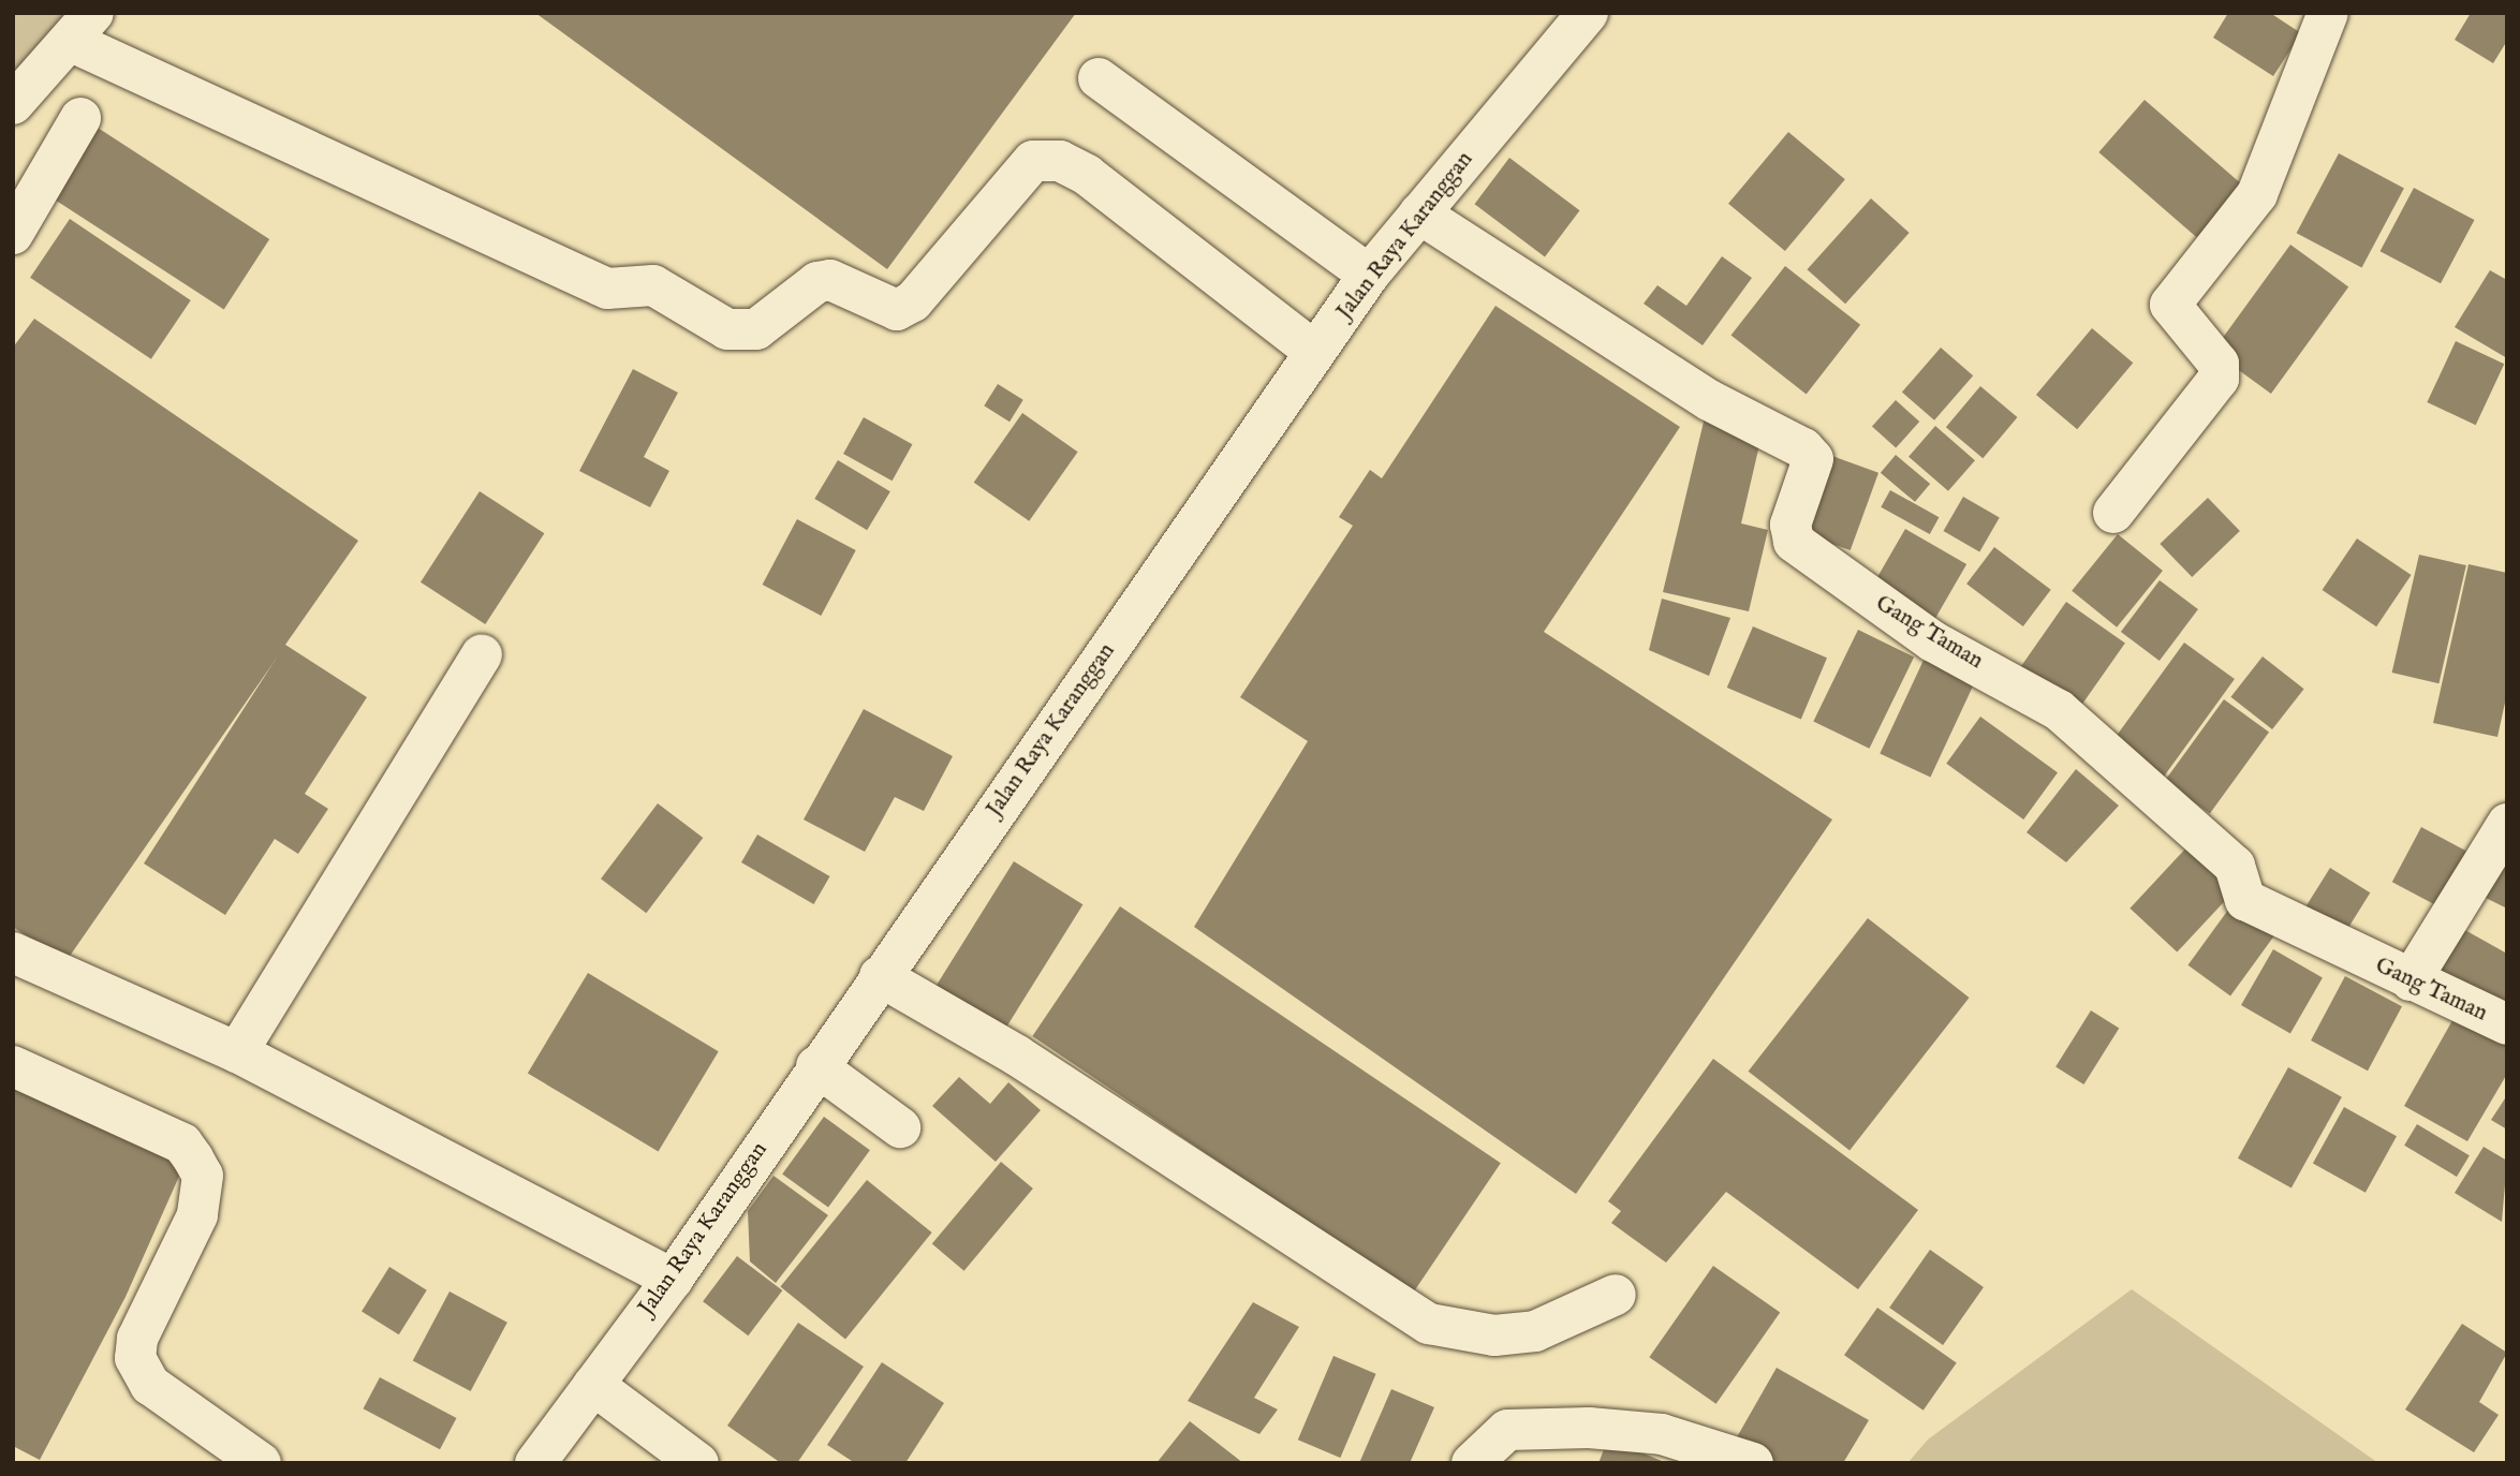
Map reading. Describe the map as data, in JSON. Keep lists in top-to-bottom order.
{
  "streets": {
    "street": ["Jalan Raya Karanggan", "Gang Taman"]
  },
  "crossings": [
    ["Jalan Raya Karanggan", "Gang Taman"]
  ]
}
